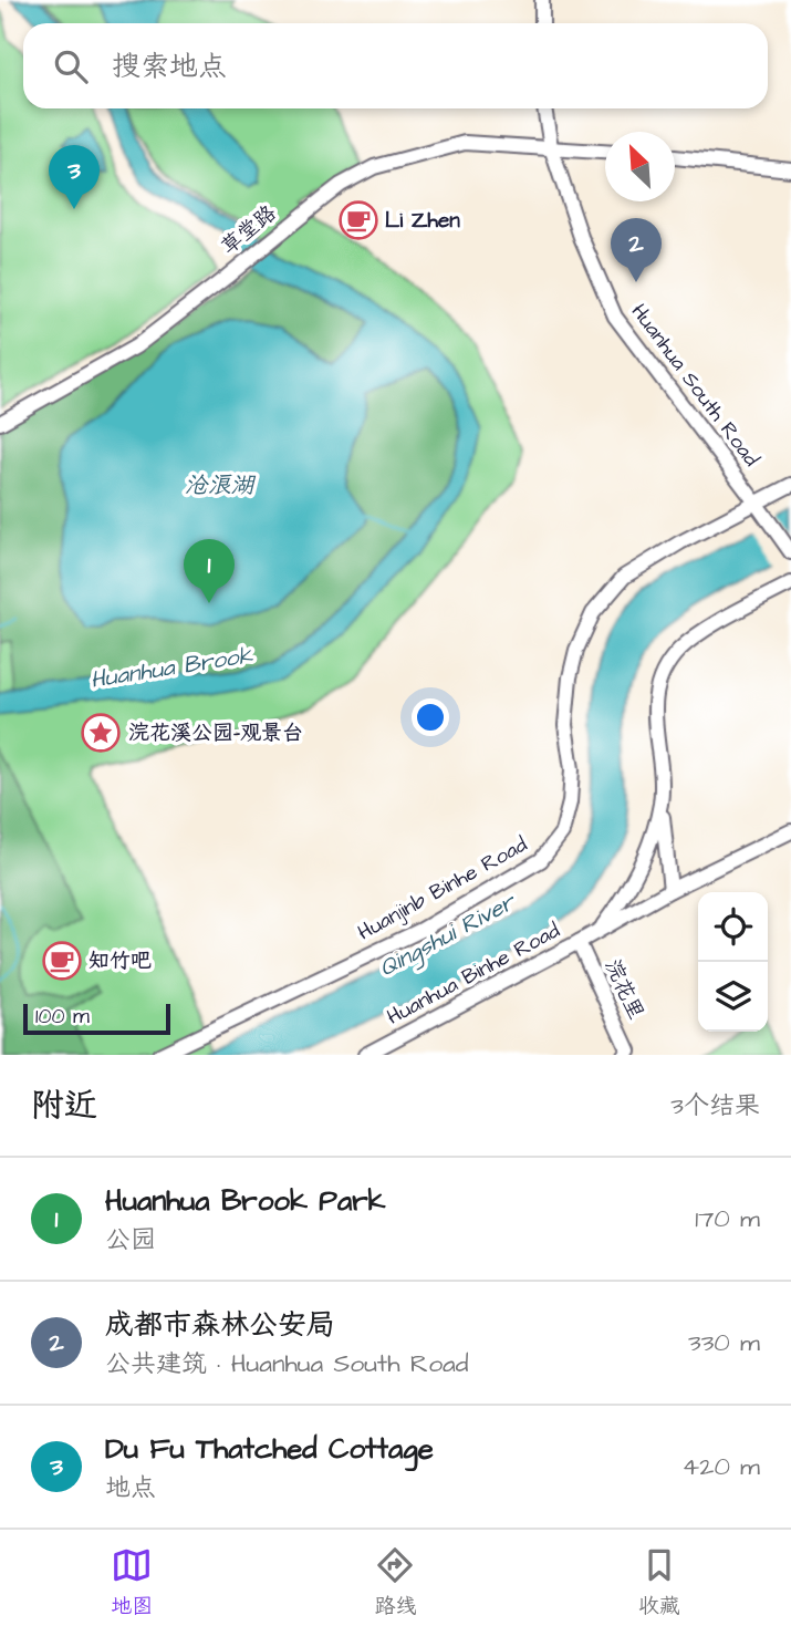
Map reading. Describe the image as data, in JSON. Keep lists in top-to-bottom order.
{
  "streets": {
    "street": [
      "草堂路",
      "Huanhua South Road",
      "Huanjinb Binhe Road",
      "Huanhua Binhe Road",
      "浣花里"
    ]
  },
  "crossings": [
    ["草堂路", "Huanhua South Road"],
    ["Huanhua South Road", "Huanjinb Binhe Road"],
    ["Huanhua Binhe Road", "浣花里"]
  ],
  "water": ["沧浪湖", "Huanhua Brook", "Qingshui River"],
  "places": {
    "cafe": ["Li Zhen", "知竹吧"],
    "place": ["浣花溪公园-观景台"]
  },
  "scale_bar": "100 m",
  "north": "top left",
  "page": {
    "search": "搜索地点",
    "pins": ["3", "2", "1"],
    "scale": "100 m",
    "heading": ["附近", "3个结果"],
    "list": [
      {
        "mark": "1",
        "name": "Huanhua Brook Park",
        "note": "公园",
        "value": "170 m"
      },
      {
        "mark": "2",
        "name": "成都市森林公安局",
        "note": "公共建筑 · Huanhua South Road",
        "value": "330 m"
      },
      {
        "mark": "3",
        "name": "Du Fu Thatched Cottage",
        "note": "地点",
        "value": "420 m"
      }
    ],
    "nav": ["地图", "路线", "收藏"]
  }
}
